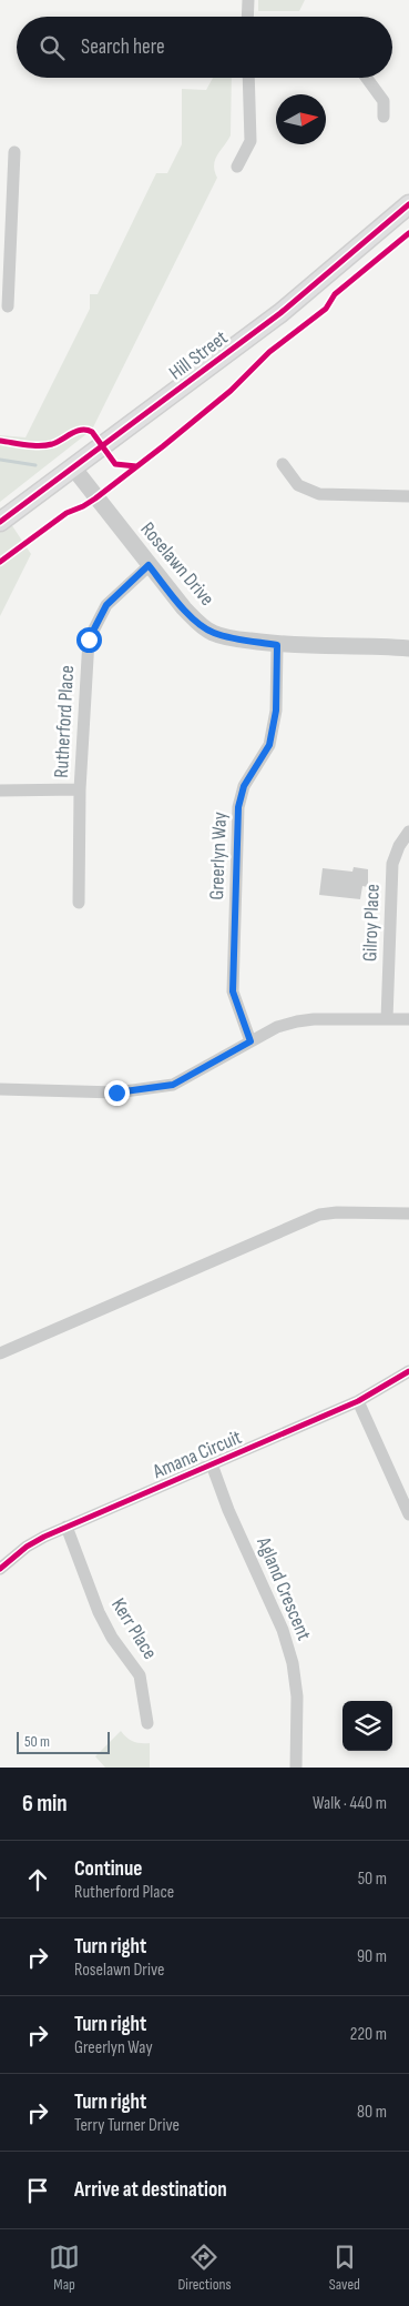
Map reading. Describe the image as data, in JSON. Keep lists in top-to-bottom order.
{
  "streets": {
    "main road": ["Hill Street"],
    "street": [
      "Roselawn Drive",
      "Rutherford Place",
      "Greerlyn Way",
      "Gilroy Place",
      "Amana Circuit",
      "Agland Crescent",
      "Kerr Place"
    ]
  },
  "crossings": [
    ["Hill Street", "Roselawn Drive"],
    ["Roselawn Drive", "Rutherford Place"],
    ["Roselawn Drive", "Greerlyn Way"],
    ["Amana Circuit", "Agland Crescent"],
    ["Amana Circuit", "Kerr Place"]
  ],
  "scale_bar": "50 m",
  "north": "right",
  "page": {
    "search": "Search here",
    "scale": "50 m",
    "heading": ["6 min", "Walk · 440 m"],
    "list": [
      ["Continue", "Rutherford Place", "50 m"],
      ["Turn right", "Roselawn Drive", "90 m"],
      ["Turn right", "Greerlyn Way", "220 m"],
      ["Turn right", "Terry Turner Drive", "80 m"],
      "Arrive at destination"
    ],
    "nav": ["Map", "Directions", "Saved"]
  }
}
